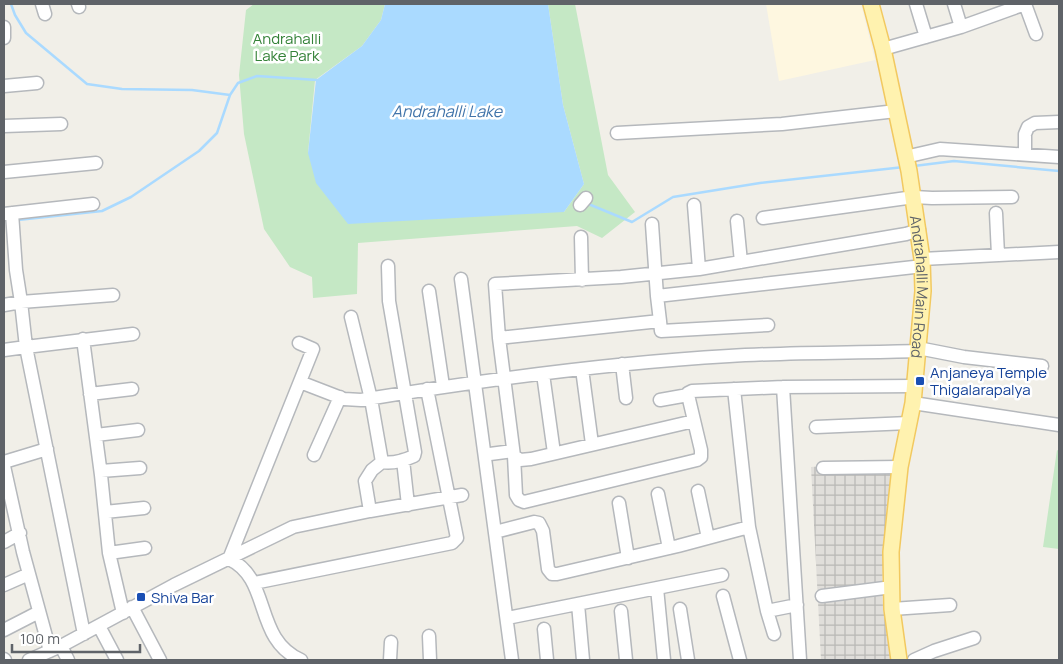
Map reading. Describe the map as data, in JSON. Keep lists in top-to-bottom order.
{
  "streets": {
    "main road": ["Andrahalli Main Road"]
  },
  "water": ["Andrahalli Lake"],
  "parks": ["Andrahalli Lake Park"],
  "places": {
    "transit": ["Anjaneya Temple Thigalarapalya", "Shiva Bar"]
  },
  "scale_bar": "100 m"
}
